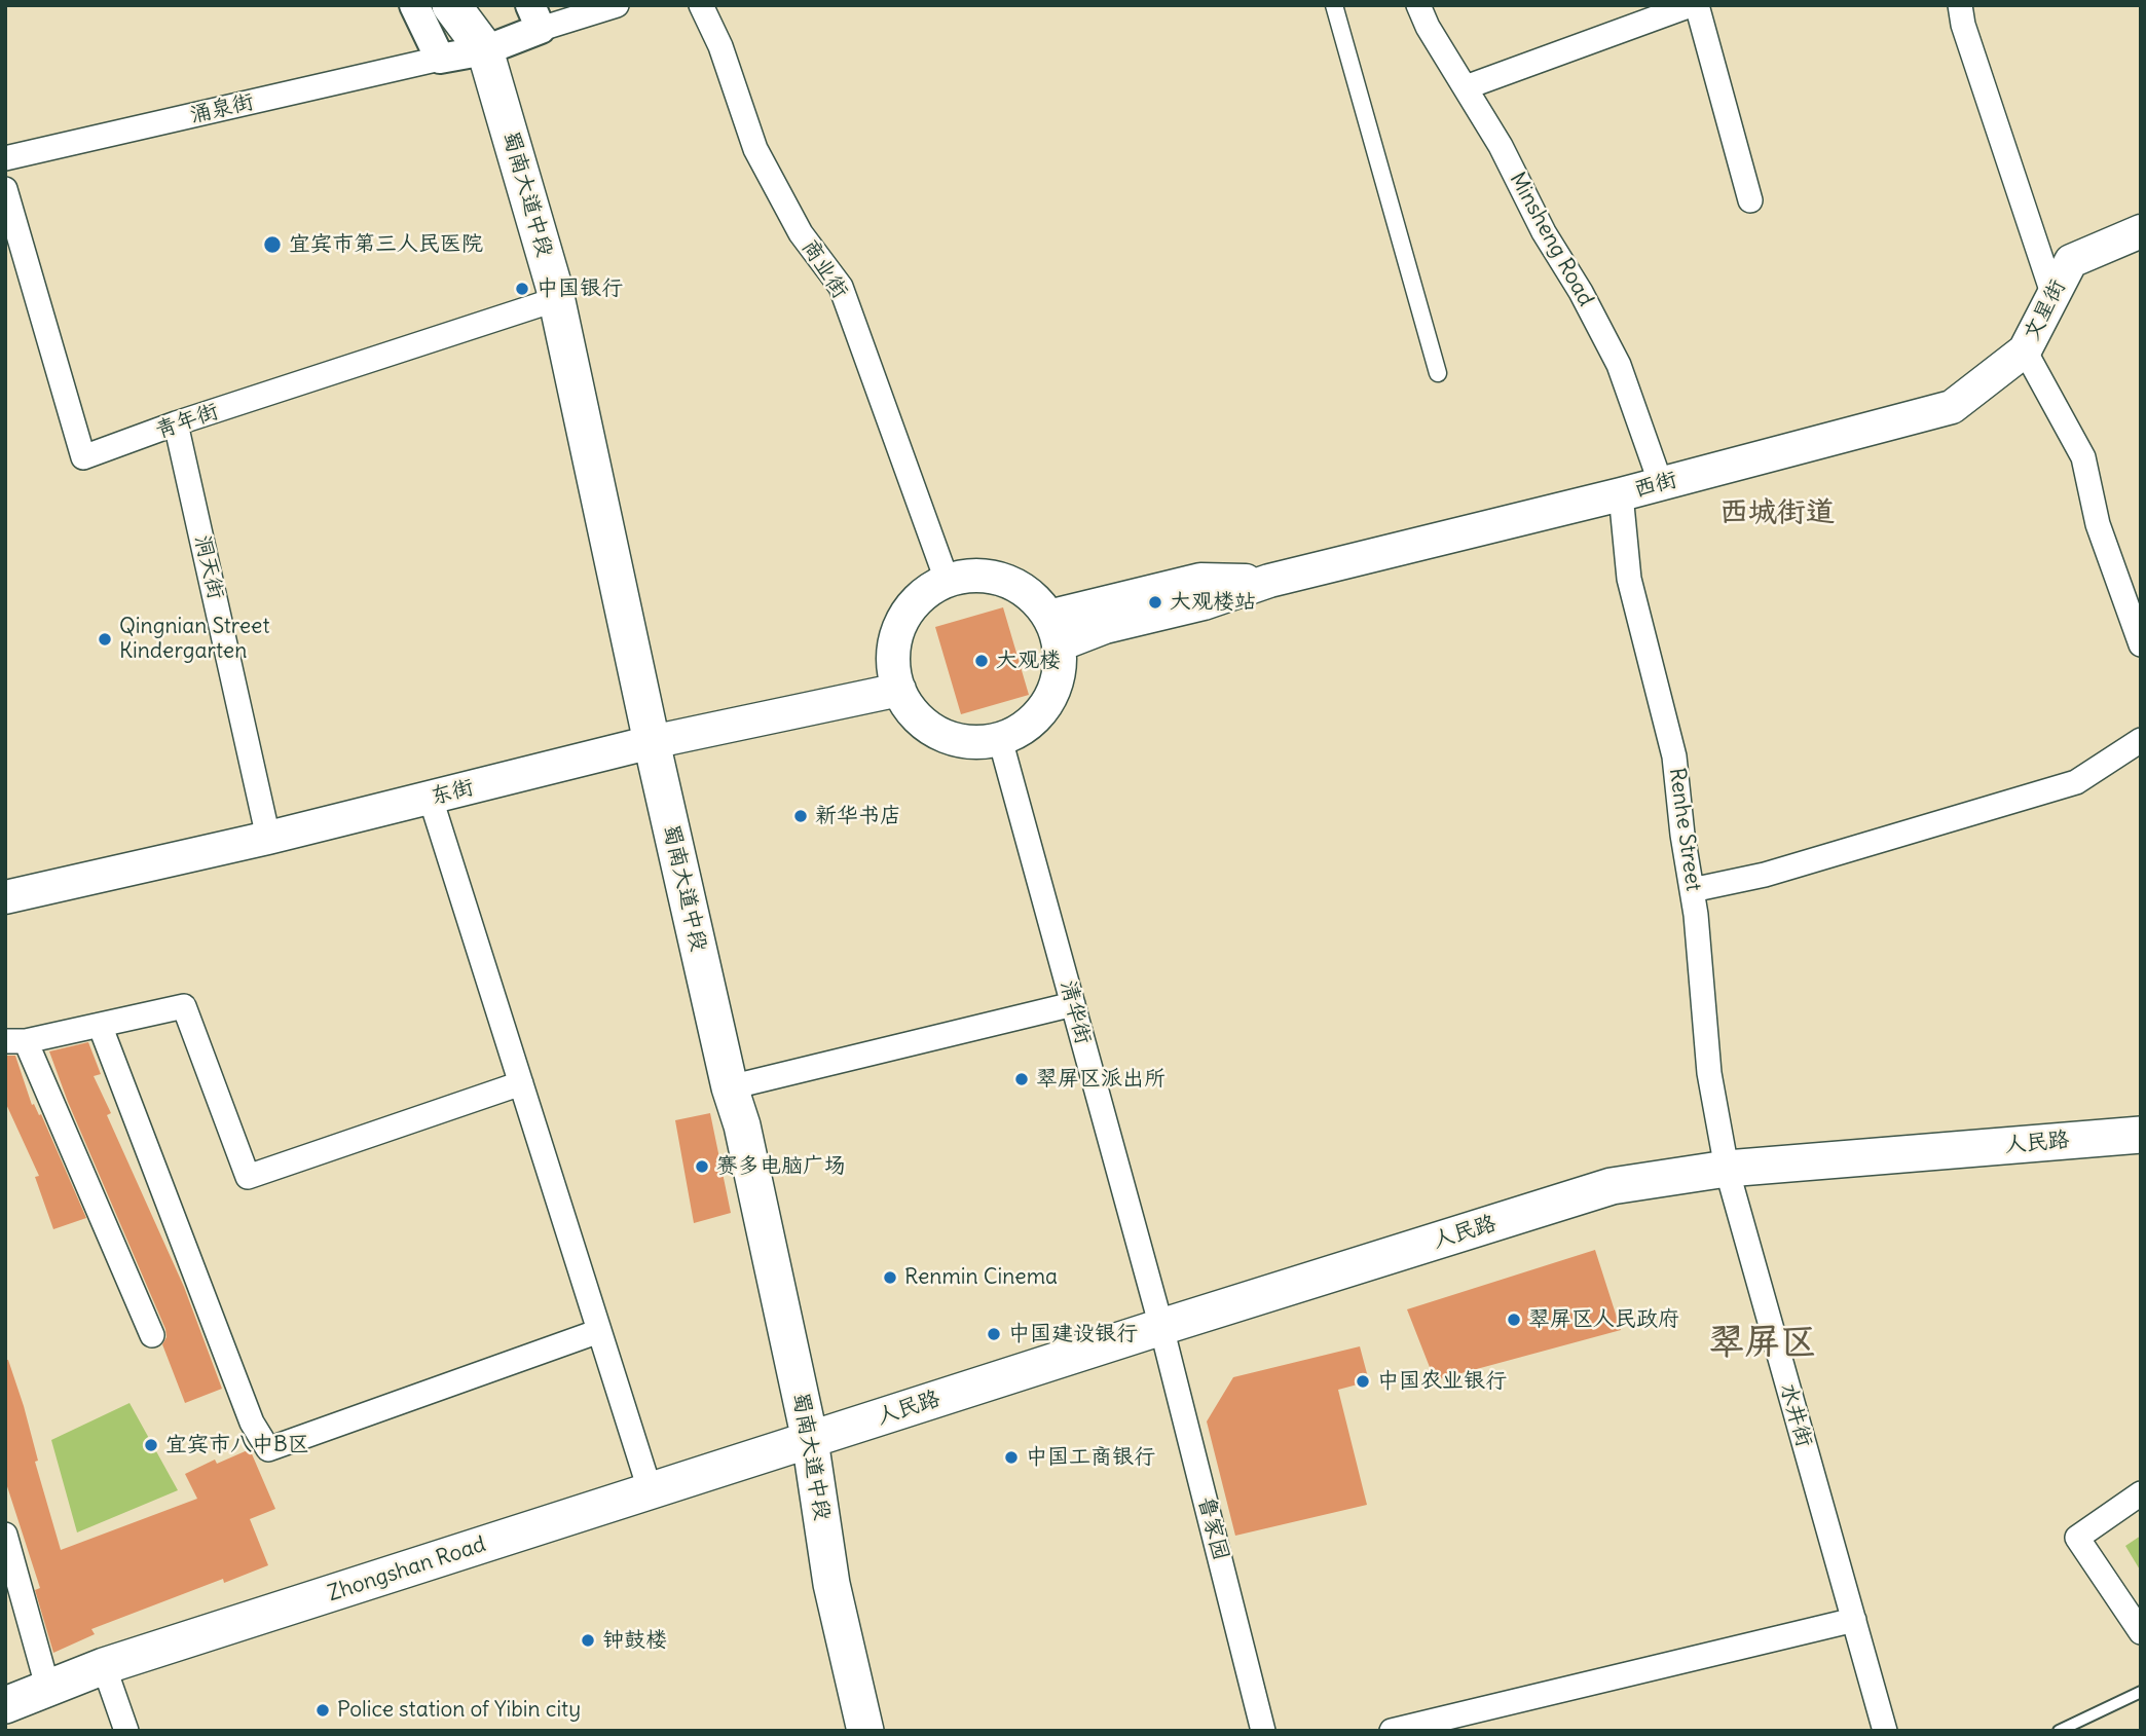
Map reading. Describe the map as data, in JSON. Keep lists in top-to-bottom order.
{
  "streets": {
    "main road": [
      "蜀南大道中段",
      "文星街",
      "西街",
      "东街",
      "人民路",
      "Zhongshan Road"
    ],
    "street": [
      "涌泉街",
      "Minsheng Road",
      "商业街",
      "青年街",
      "洞天街",
      "Renhe Street",
      "清华街",
      "水井街",
      "鲁家园"
    ]
  },
  "crossings": [
    ["蜀南大道中段", "青年街"],
    ["蜀南大道中段", "东街"],
    ["蜀南大道中段", "人民路"],
    ["蜀南大道中段", "Zhongshan Road"],
    ["Minsheng Road", "西街"],
    ["商业街", "西街"],
    ["商业街", "东街"],
    ["商业街", "清华街"],
    ["文星街", "西街"],
    ["青年街", "洞天街"],
    ["西街", "东街"],
    ["西街", "Renhe Street"],
    ["西街", "清华街"],
    ["洞天街", "东街"],
    ["东街", "清华街"],
    ["Renhe Street", "人民路"],
    ["Renhe Street", "水井街"],
    ["清华街", "人民路"],
    ["清华街", "鲁家园"],
    ["人民路", "水井街"],
    ["人民路", "鲁家园"],
    ["人民路", "Zhongshan Road"]
  ],
  "districts": ["西城街道", "翠屏区"],
  "places": [
    "宜宾市第三人民医院",
    "中国银行",
    "大观楼站",
    "Qingnian Street Kindergarten",
    "大观楼",
    "新华书店",
    "翠屏区派出所",
    "赛多电脑广场",
    "Renmin Cinema",
    "翠屏区人民政府",
    "中国建设银行",
    "中国农业银行",
    "宜宾市八中B区",
    "中国工商银行",
    "钟鼓楼",
    "Police station of Yibin city"
  ]
}
